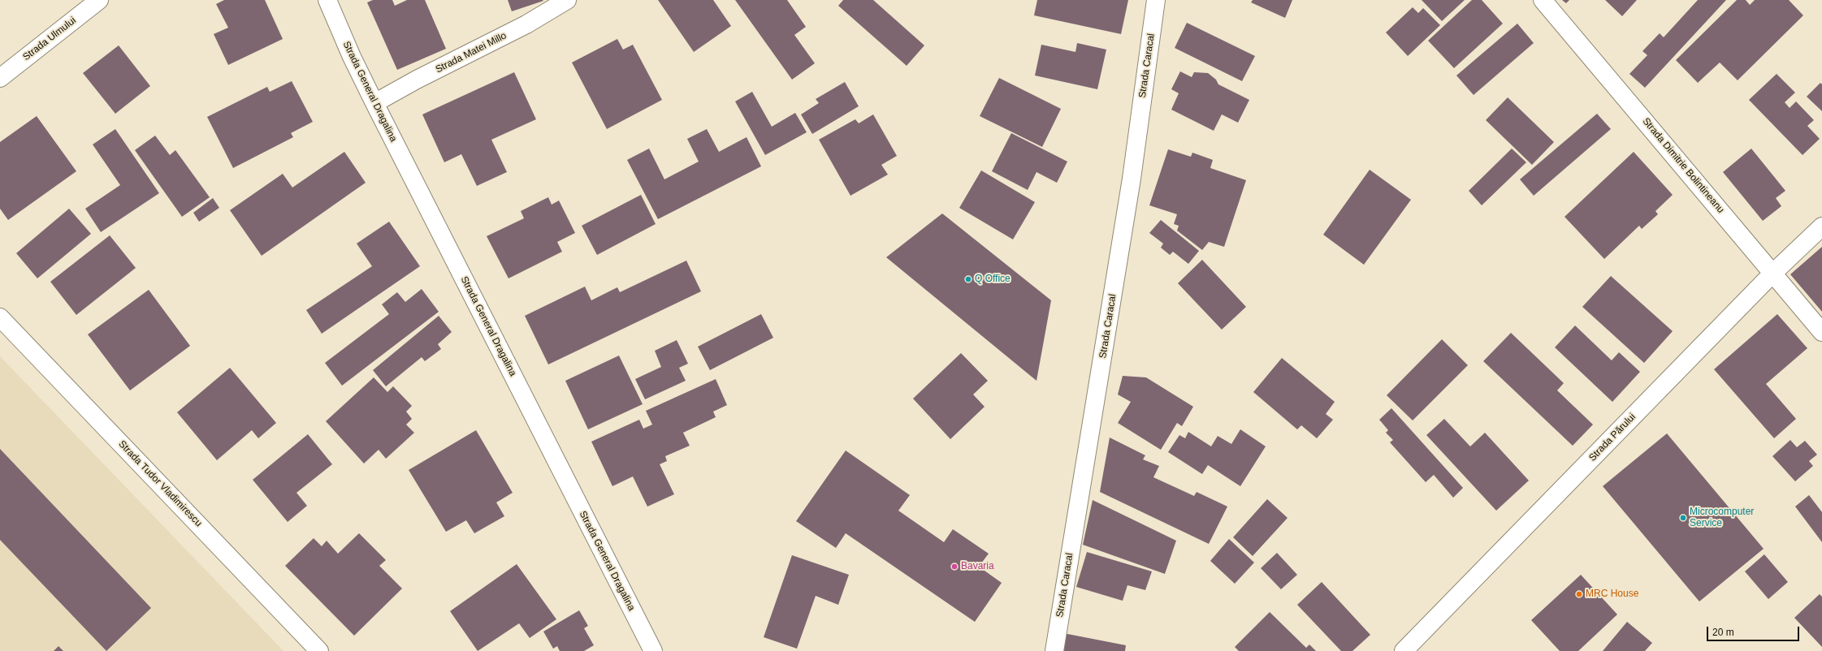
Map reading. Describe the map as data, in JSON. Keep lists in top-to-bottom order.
{
  "streets": {
    "street": [
      "Strada Ulmului",
      "Strada Matei Millo",
      "Strada Caracal",
      "Strada General Dragalina",
      "Strada Dimitrie Bolintineanu",
      "Strada Părului",
      "Strada Tudor Vladimirescu"
    ]
  },
  "crossings": [
    ["Strada Matei Millo", "Strada General Dragalina"],
    ["Strada Dimitrie Bolintineanu", "Strada Părului"]
  ],
  "places": [
    "Q Office",
    "Microcomputer Service",
    "Bavaria",
    "MRC House"
  ],
  "scale_bar": "20 m"
}
